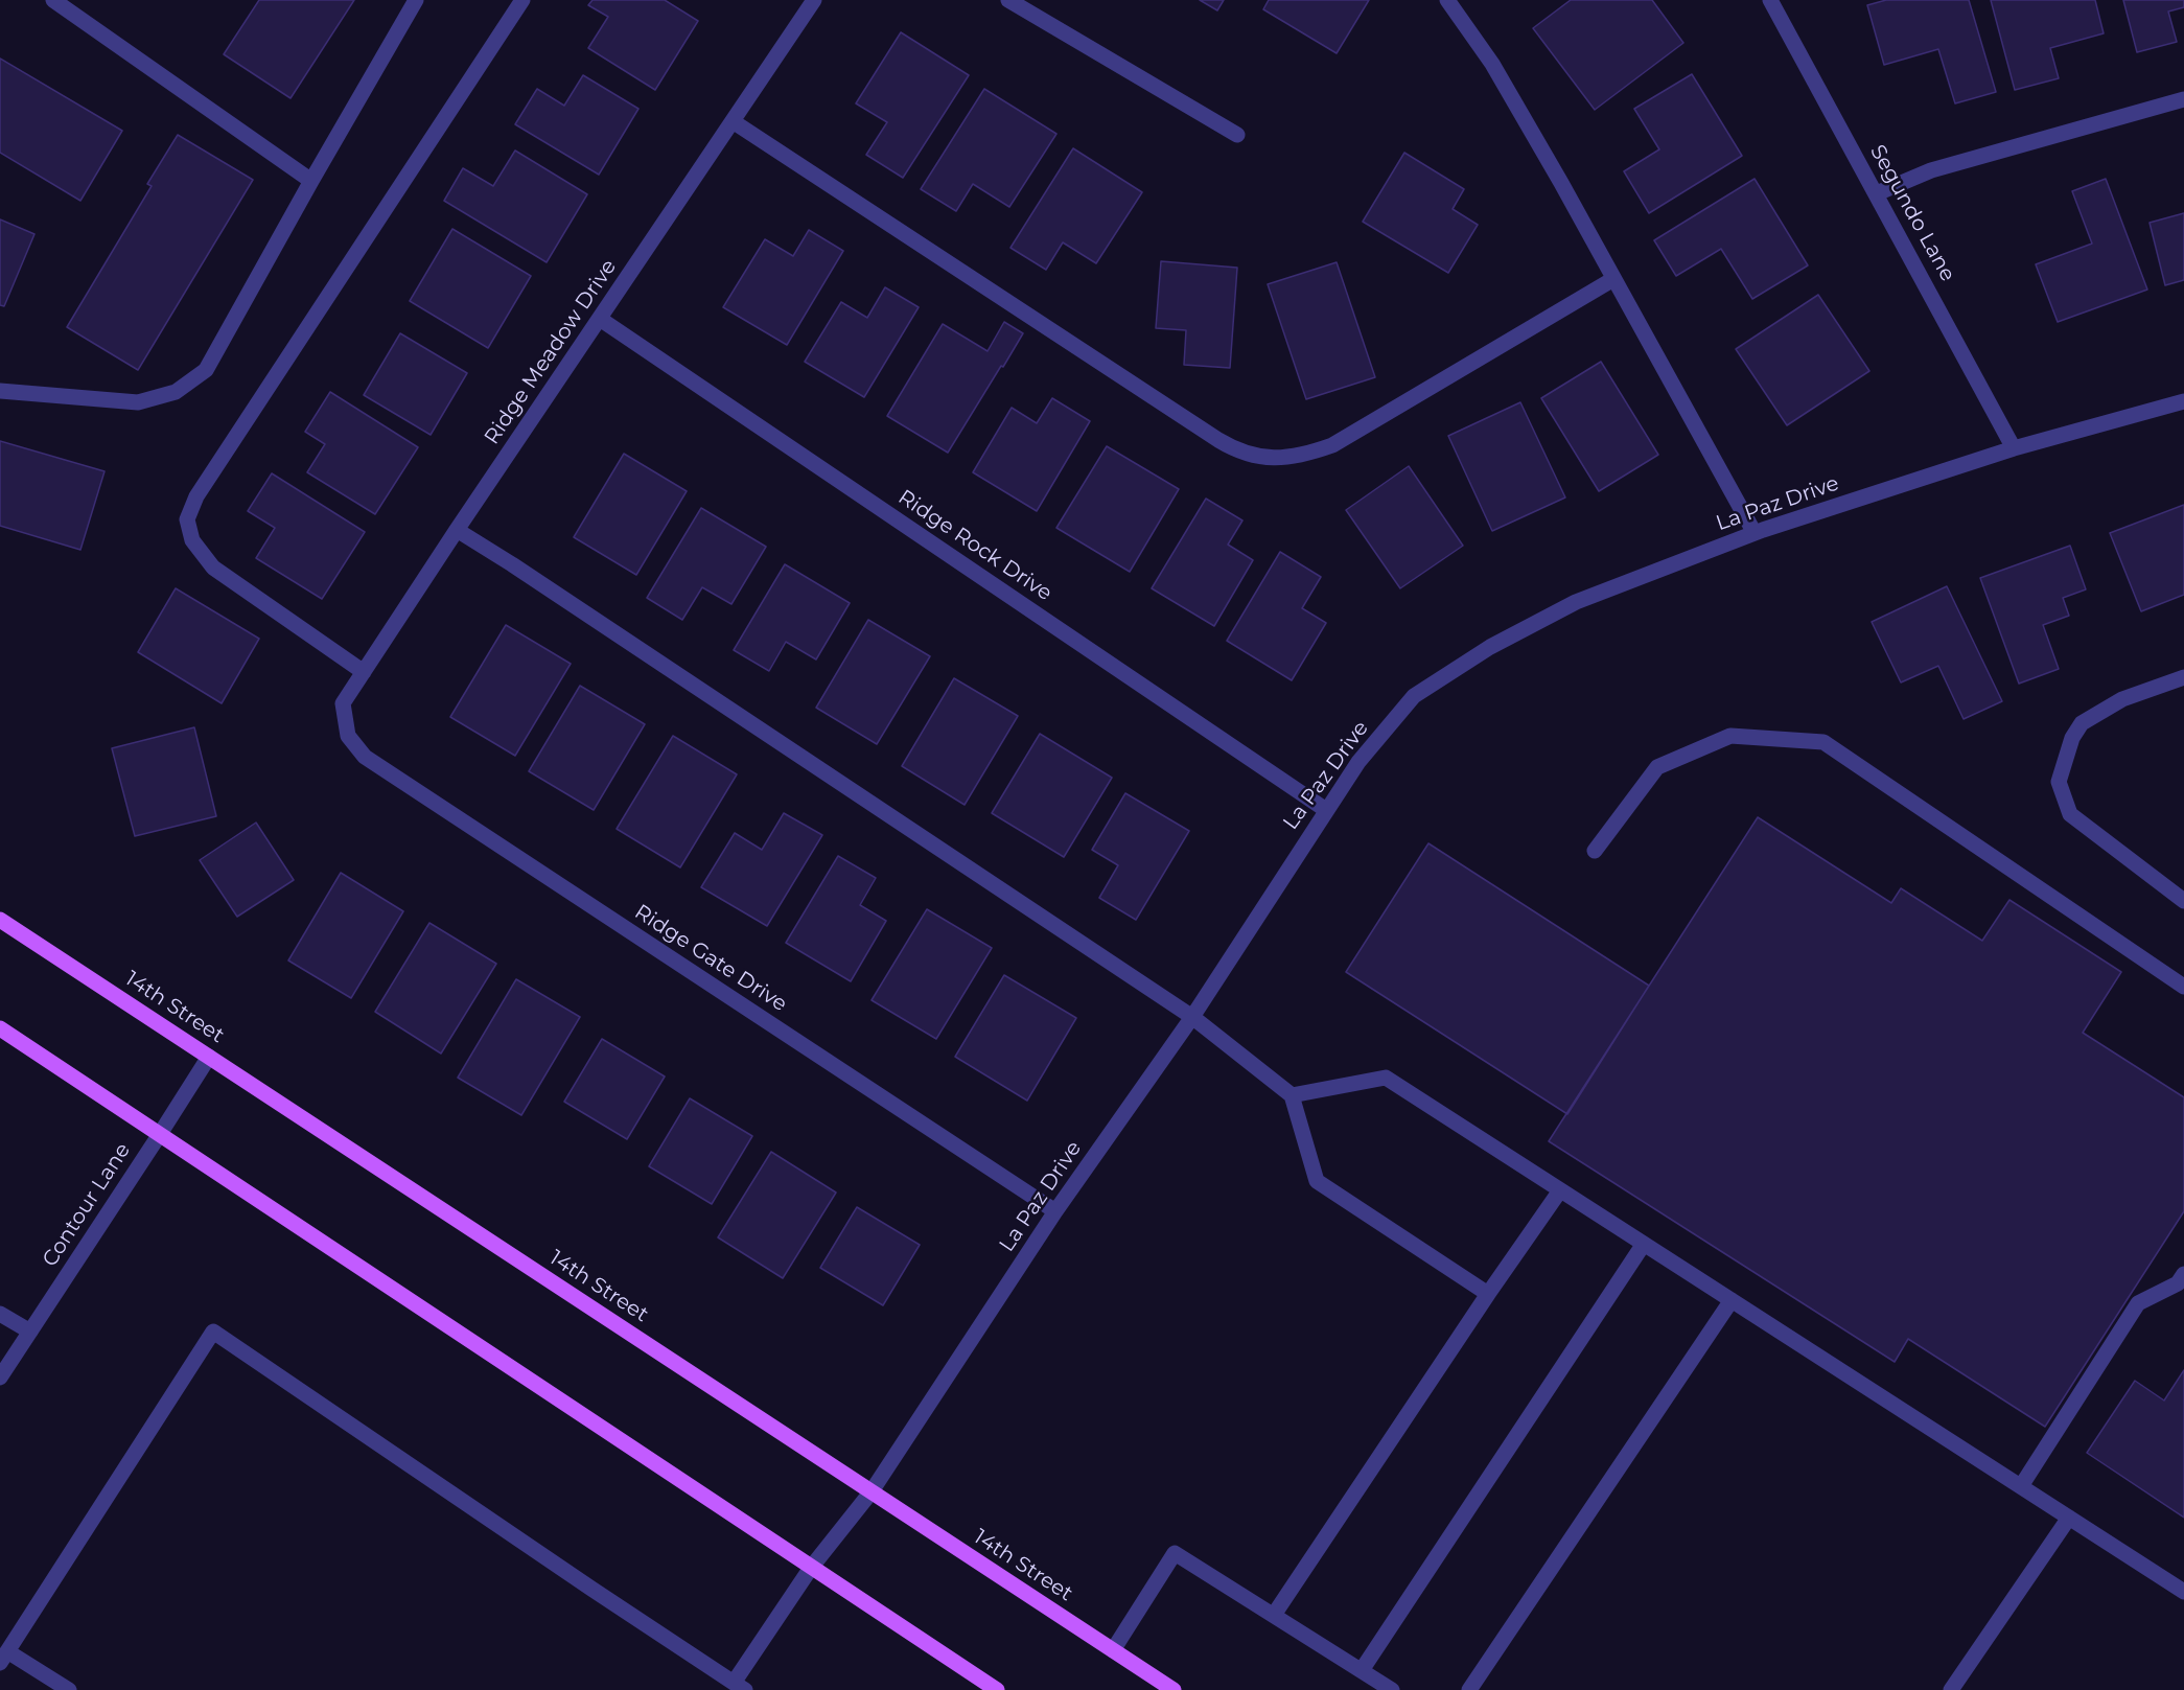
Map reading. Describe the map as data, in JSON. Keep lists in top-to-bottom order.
{
  "streets": {
    "main road": ["14th Street"],
    "street": [
      "Segundo Lane",
      "Ridge Meadow Drive",
      "La Paz Drive",
      "Ridge Rock Drive",
      "Ridge Gate Drive",
      "Contour Lane"
    ]
  },
  "crossings": [
    ["Segundo Lane", "La Paz Drive"],
    ["Ridge Meadow Drive", "Ridge Rock Drive"],
    ["Ridge Meadow Drive", "Ridge Gate Drive"],
    ["La Paz Drive", "Ridge Rock Drive"],
    ["La Paz Drive", "Ridge Gate Drive"],
    ["La Paz Drive", "14th Street"],
    ["14th Street", "Contour Lane"]
  ]
}
